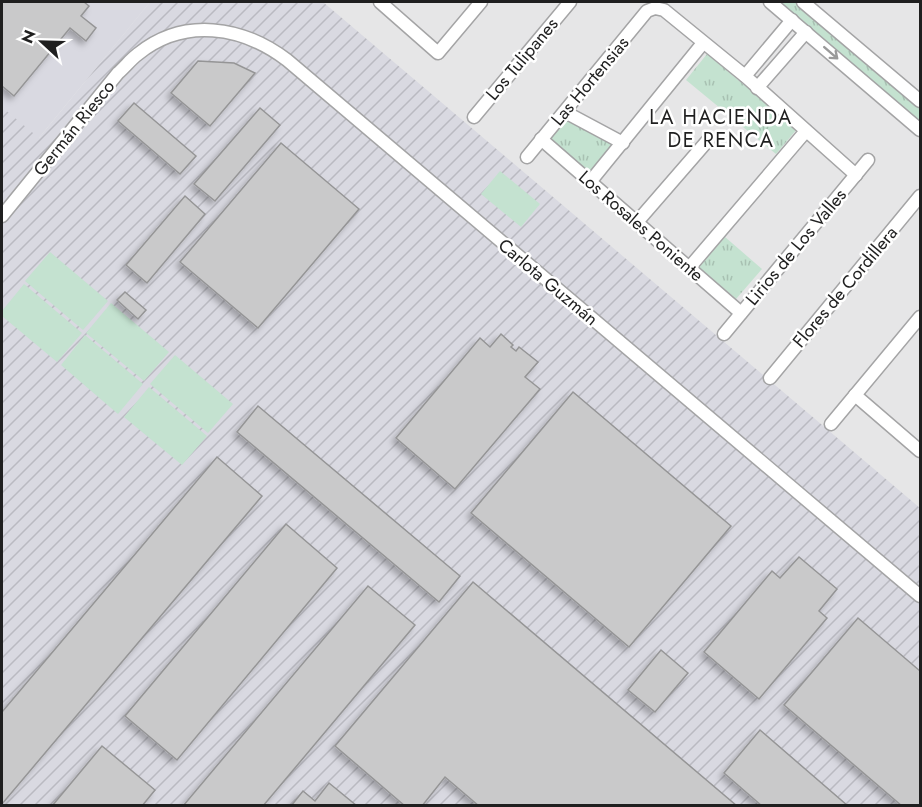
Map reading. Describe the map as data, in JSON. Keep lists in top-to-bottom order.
{
  "streets": {
    "street": [
      "Los Tulipanes",
      "Las Hortensias",
      "Germán Riesco",
      "Los Rosales Poniente",
      "Lirios de Los Valles",
      "Carlota Guzmán",
      "Flores de Cordillera"
    ]
  },
  "crossings": [
    ["Las Hortensias", "Los Rosales Poniente"],
    ["Germán Riesco", "Carlota Guzmán"],
    ["Los Rosales Poniente", "Lirios de Los Valles"]
  ],
  "districts": ["LA HACIENDA DE RENCA"],
  "north": "left"
}
